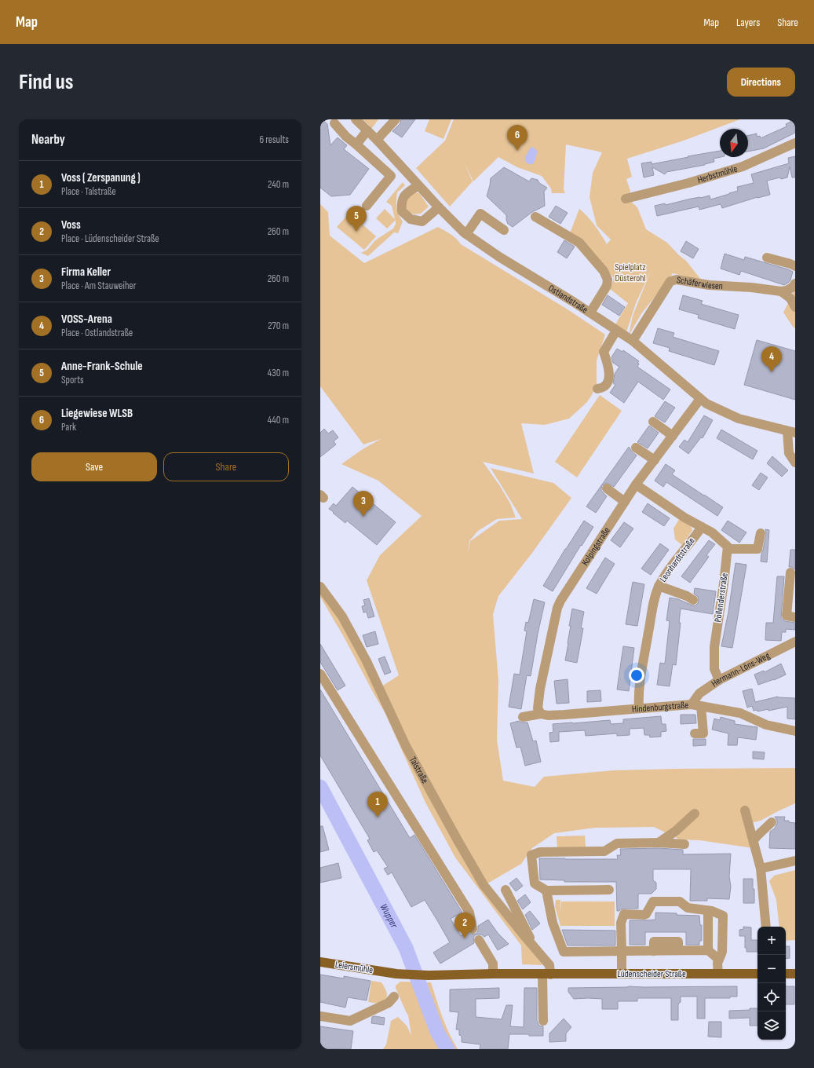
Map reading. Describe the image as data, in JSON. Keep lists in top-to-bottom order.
{
  "streets": {
    "main road": ["Leiersmühle", "Lüdenscheider Straße"],
    "street": [
      "Herbstmühle",
      "Schäferwiesen",
      "Ostlandstraße",
      "Kolpingstraße",
      "Leonhardtstraße",
      "Pollenderstraße",
      "Hermann-Löns-Weg",
      "Hindenburgstraße",
      "Talstraße"
    ]
  },
  "crossings": [
    ["Schäferwiesen", "Ostlandstraße"],
    ["Ostlandstraße", "Kolpingstraße"],
    ["Kolpingstraße", "Leonhardtstraße"],
    ["Kolpingstraße", "Hindenburgstraße"],
    ["Leonhardtstraße", "Hindenburgstraße"],
    ["Pollenderstraße", "Hermann-Löns-Weg"],
    ["Hermann-Löns-Weg", "Hindenburgstraße"],
    ["Talstraße", "Lüdenscheider Straße"],
    ["Leiersmühle", "Lüdenscheider Straße"]
  ],
  "water": ["Wupper"],
  "parks": ["Spielplatz Düsterohl"],
  "north": "bottom",
  "page": {
    "header": "Map",
    "nav": ["Map", "Layers", "Share"],
    "buttons": [
      "Directions",
      ["Save", "Share"]
    ],
    "title": "Find us",
    "heading": ["Nearby", "6 results"],
    "pins": [
      "6",
      "5",
      "4",
      "3",
      "1",
      "2"
    ],
    "list": [
      {
        "mark": "1",
        "name": "Voss ( Zerspanung )",
        "note": "Place · Talstraße",
        "value": "240 m"
      },
      {
        "mark": "2",
        "name": "Voss",
        "note": "Place · Lüdenscheider Straße",
        "value": "260 m"
      },
      {
        "mark": "3",
        "name": "Firma Keller",
        "note": "Place · Am Stauweiher",
        "value": "260 m"
      },
      {
        "mark": "4",
        "name": "VOSS-Arena",
        "note": "Place · Ostlandstraße",
        "value": "270 m"
      },
      {
        "mark": "5",
        "name": "Anne-Frank-Schule",
        "note": "Sports",
        "value": "430 m"
      },
      {
        "mark": "6",
        "name": "Liegewiese WLSB",
        "note": "Park",
        "value": "440 m"
      }
    ],
    "map_buttons": ["+", "−"]
  }
}
